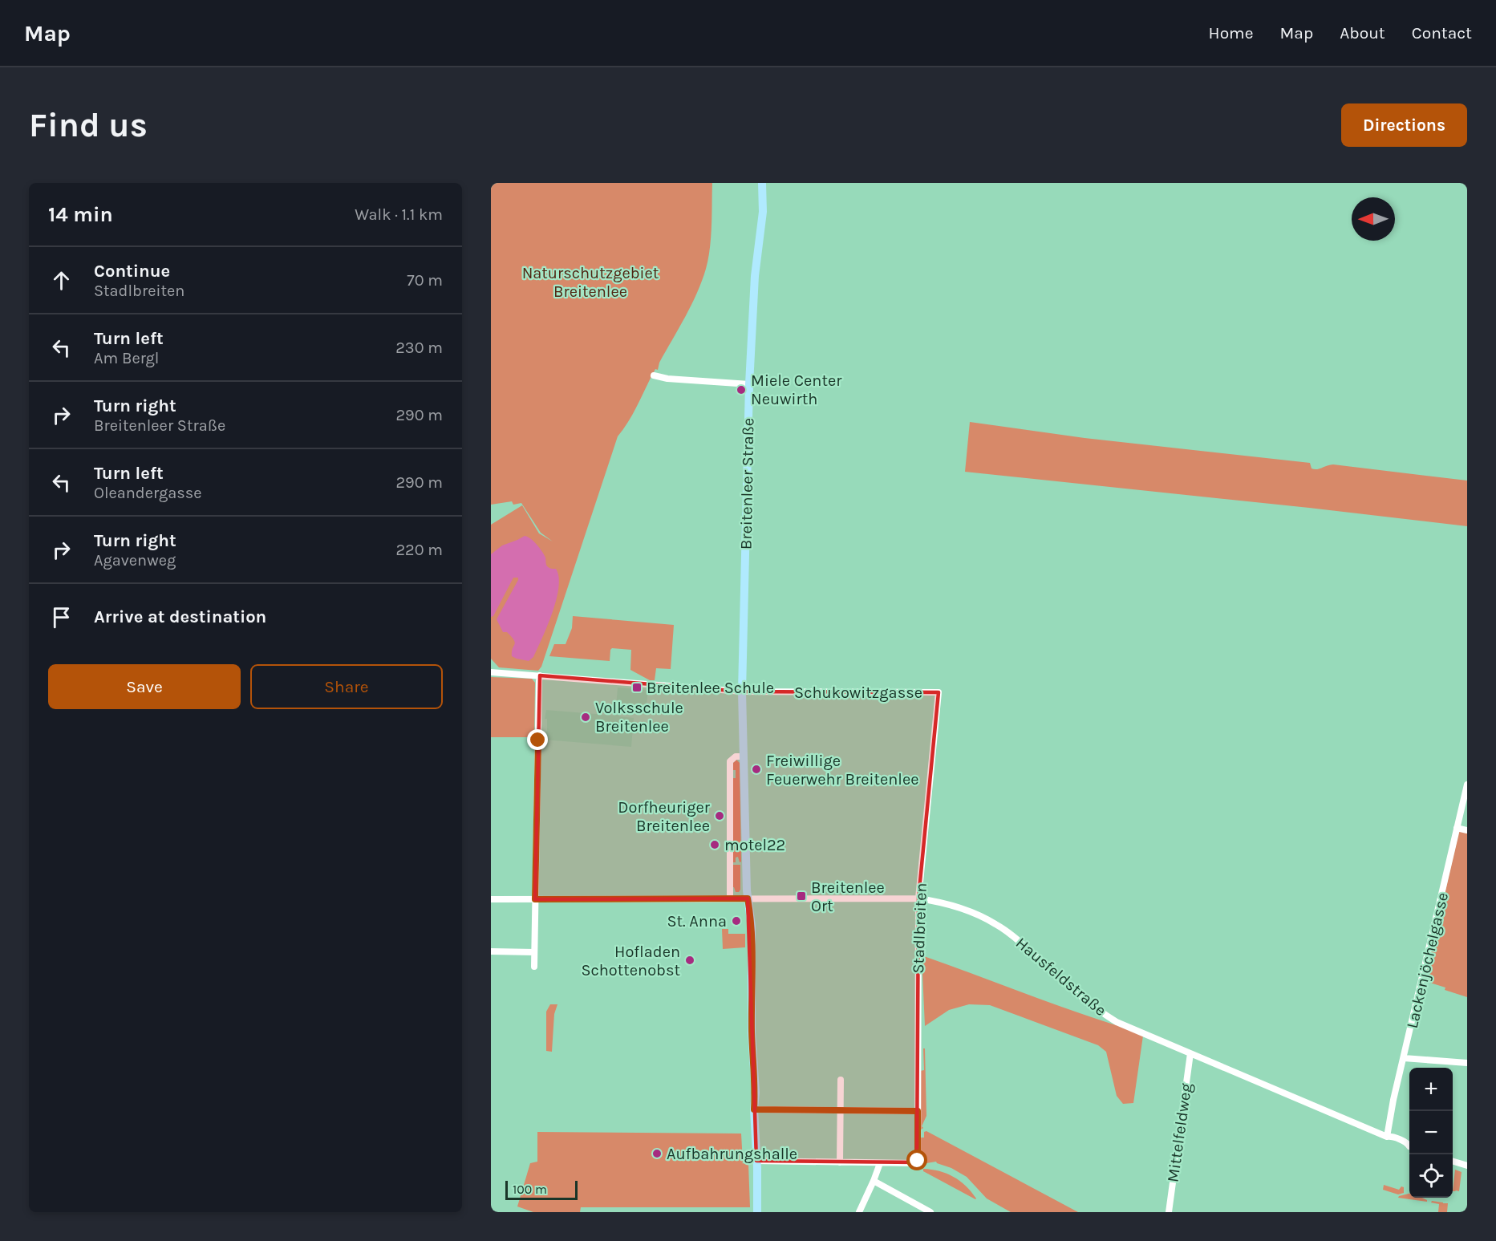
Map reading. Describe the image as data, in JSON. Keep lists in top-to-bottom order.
{
  "streets": {
    "main road": ["Breitenleer Straße"],
    "street": [
      "Schukowitzgasse",
      "Stadlbreiten",
      "Lackenjöchelgasse",
      "Hausfeldstraße",
      "Mittelfeldweg"
    ]
  },
  "crossings": [
    ["Breitenleer Straße", "Schukowitzgasse"],
    ["Breitenleer Straße", "Hausfeldstraße"],
    ["Schukowitzgasse", "Stadlbreiten"],
    ["Stadlbreiten", "Hausfeldstraße"],
    ["Lackenjöchelgasse", "Hausfeldstraße"],
    ["Hausfeldstraße", "Mittelfeldweg"]
  ],
  "parks": ["Naturschutzgebiet Breitenlee"],
  "places": {
    "other": [
      "Miele Center Neuwirth",
      "Volksschule Breitenlee",
      "Freiwillige Feuerwehr Breitenlee",
      "Dorfheuriger Breitenlee",
      "motel22",
      "St. Anna",
      "Hofladen Schottenobst",
      "Aufbahrungshalle"
    ],
    "transit": ["Breitenlee Schule", "Breitenlee Ort"]
  },
  "scale_bar": "100 m",
  "north": "left",
  "page": {
    "header": "Map",
    "nav": [
      "Home",
      "Map",
      "About",
      "Contact"
    ],
    "buttons": [
      "Directions",
      ["Save", "Share"]
    ],
    "title": "Find us",
    "heading": ["14 min", "Walk · 1.1 km"],
    "list": [
      ["Continue", "Stadlbreiten", "70 m"],
      ["Turn left", "Am Bergl", "230 m"],
      ["Turn right", "Breitenleer Straße", "290 m"],
      ["Turn left", "Oleandergasse", "290 m"],
      ["Turn right", "Agavenweg", "220 m"],
      "Arrive at destination"
    ],
    "map_buttons": ["+", "−"],
    "scale": "100 m"
  }
}
